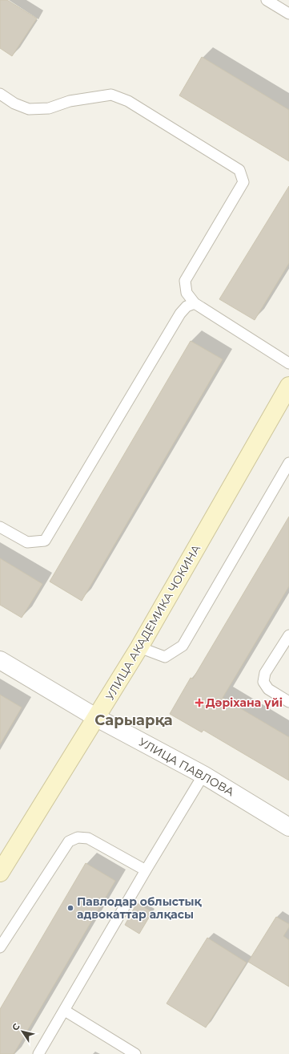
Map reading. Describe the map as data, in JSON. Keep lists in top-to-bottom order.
{
  "streets": {
    "main road": ["УЛИЦА АКАДЕМИКА ЧОКИНА"],
    "street": ["УЛИЦА ПАВЛОВА"]
  },
  "crossings": [
    ["УЛИЦА АКАДЕМИКА ЧОКИНА", "УЛИЦА ПАВЛОВА"]
  ],
  "districts": ["Сарыарқа"],
  "places": {
    "health": ["Дәріхана үйі"],
    "other": ["Павлодар облыстық адвокаттар алқасы"]
  },
  "north": "top left"
}
